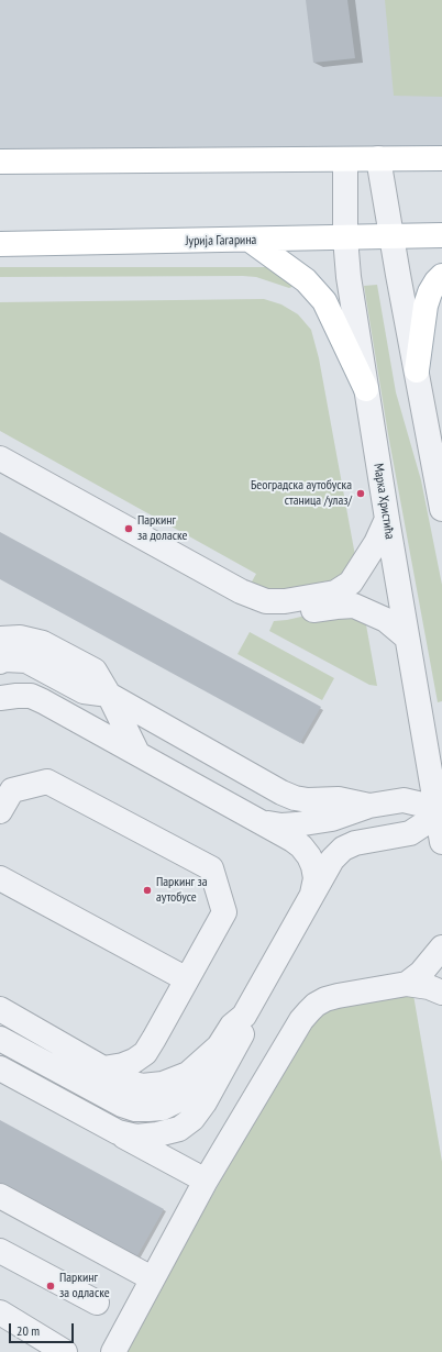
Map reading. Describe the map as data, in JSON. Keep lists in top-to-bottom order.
{
  "streets": {
    "main road": ["Јурија Гагарина"],
    "street": ["Марка Христића"]
  },
  "crossings": [
    ["Јурија Гагарина", "Марка Христића"]
  ],
  "places": [
    "Београдска аутобуска станица /улаз/",
    "Паркинг за доласке",
    "Паркинг за аутобусе",
    "Паркинг за одласке"
  ],
  "scale_bar": "20 m"
}
